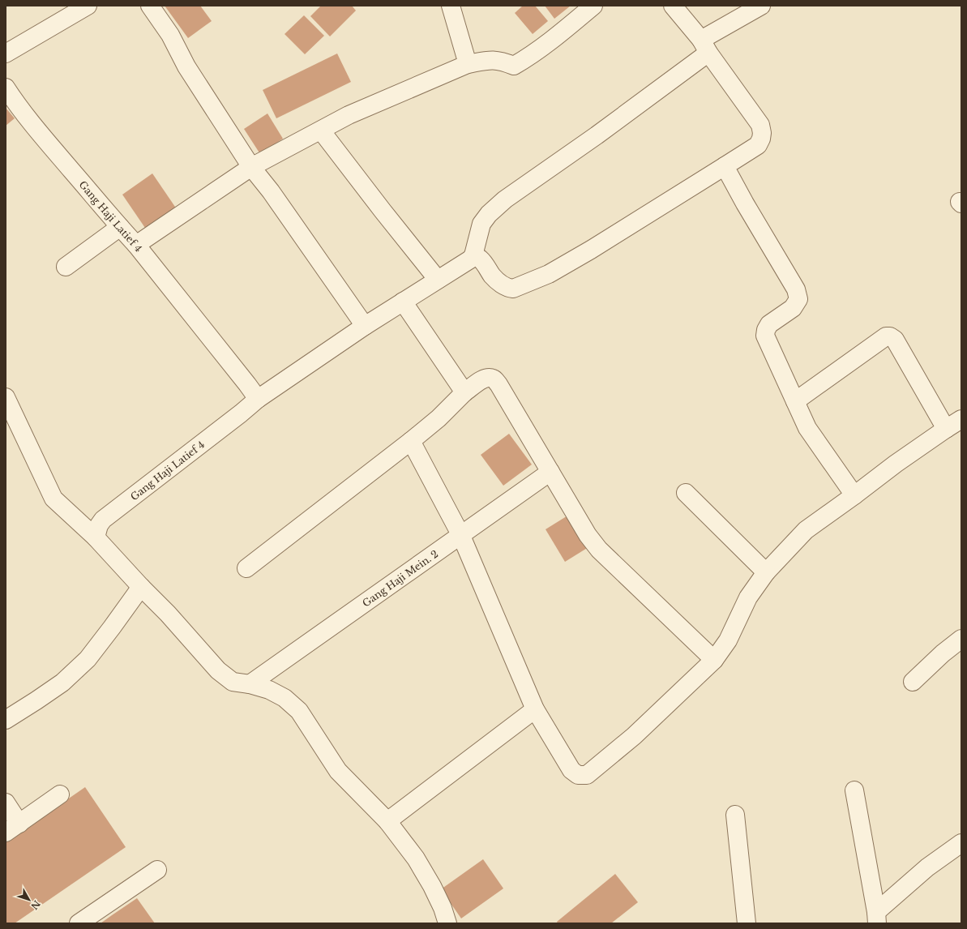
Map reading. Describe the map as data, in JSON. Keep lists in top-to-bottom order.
{
  "streets": {
    "street": ["Gang Haji Latief 4", "Gang Haji Mein. 2"]
  },
  "north": "bottom right"
}
